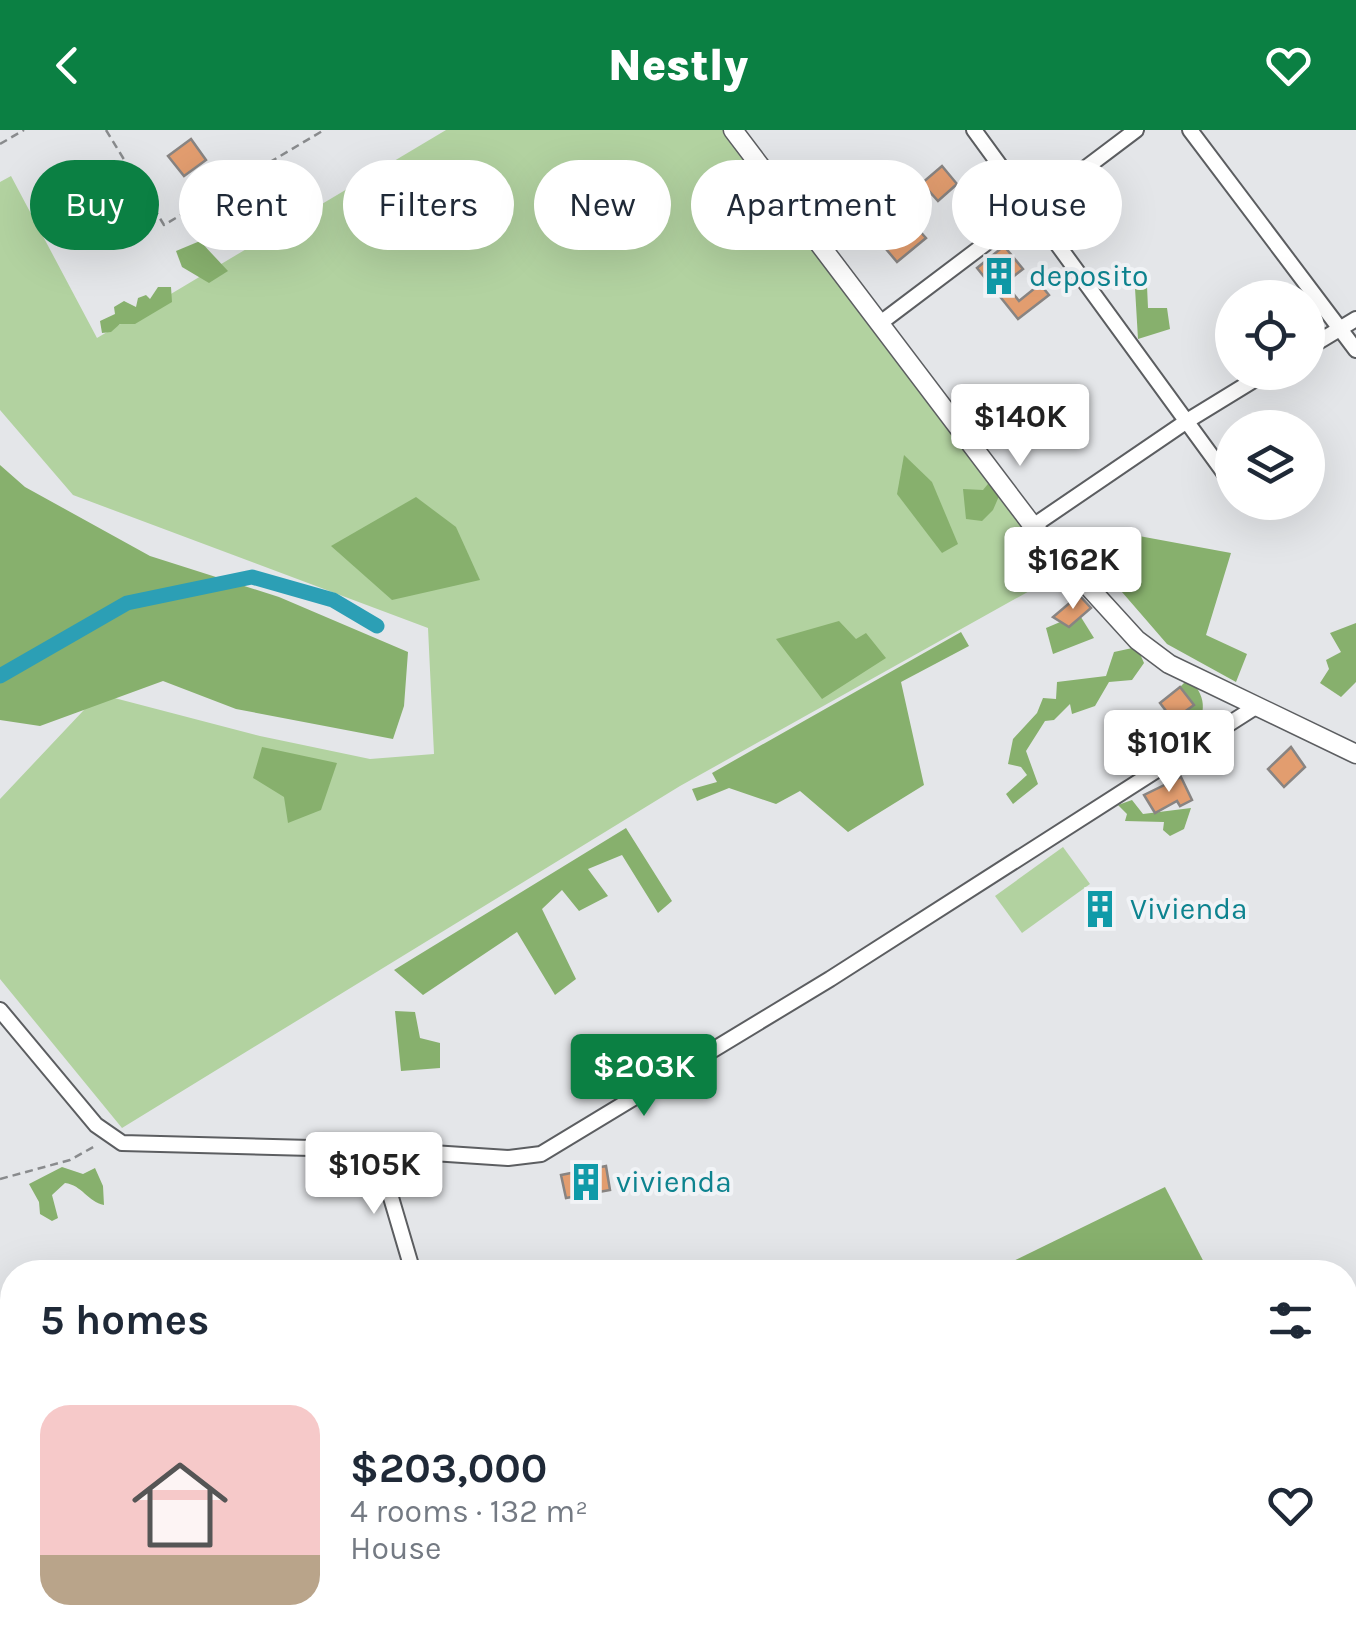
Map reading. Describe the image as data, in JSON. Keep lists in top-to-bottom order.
{
  "places": {
    "building": ["deposito", "Vivienda", "vivienda"]
  },
  "page": {
    "header": "Nestly",
    "chip": [
      "Buy",
      "Rent",
      "Filters",
      "New",
      "Apartment",
      "House"
    ],
    "price": [
      "$140K",
      "$162K",
      "$101K",
      "$203K",
      "$105K"
    ],
    "heading": "5 homes",
    "list": [
      {
        "name": "$203,000",
        "note": "4 rooms · 132 m² · House"
      }
    ]
  }
}
